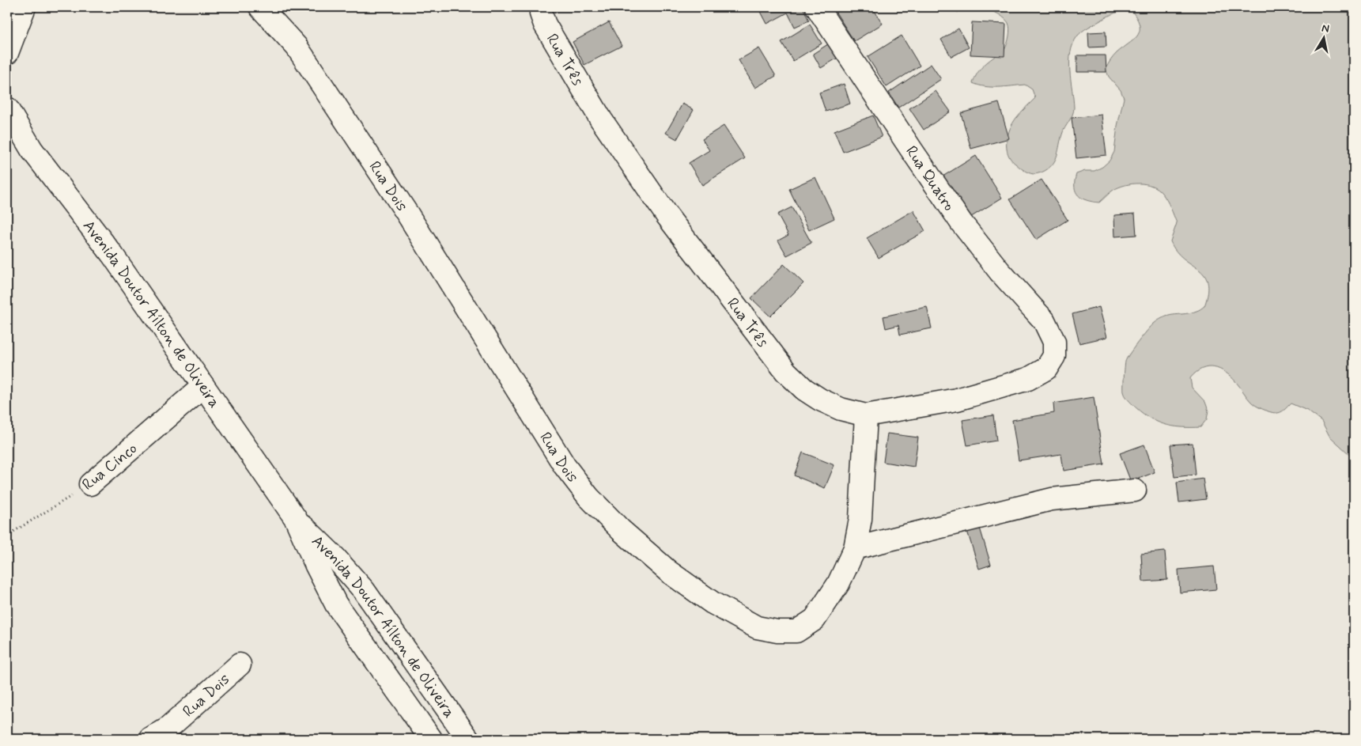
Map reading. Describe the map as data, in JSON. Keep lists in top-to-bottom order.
{
  "streets": {
    "street": [
      "Rua Três",
      "Rua Quatro",
      "Rua Dois",
      "Avenida Doutor Aílton de Oliveira",
      "Rua Cinco"
    ]
  },
  "crossings": [
    ["Rua Três", "Rua Quatro"],
    ["Rua Três", "Rua Dois"],
    ["Avenida Doutor Aílton de Oliveira", "Rua Cinco"]
  ],
  "north": "top"
}
